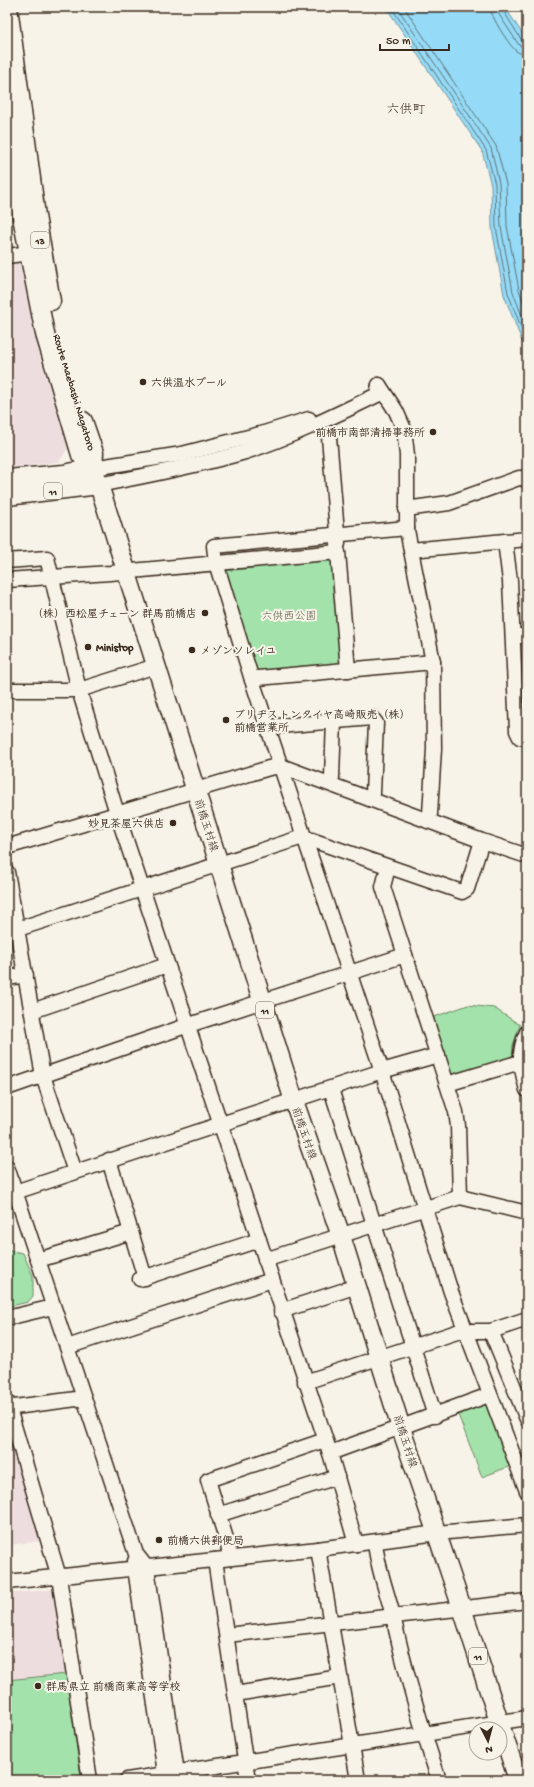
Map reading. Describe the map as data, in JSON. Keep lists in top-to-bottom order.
{
  "streets": {
    "main road": [
      "13",
      "Route Maebashi Nagatoro",
      "11",
      "前橋玉村線"
    ]
  },
  "crossings": [
    ["Route Maebashi Nagatoro", "11"],
    ["Route Maebashi Nagatoro", "前橋玉村線"],
    ["11", "前橋玉村線"]
  ],
  "districts": ["六供町"],
  "parks": ["六供西公園"],
  "places": [
    "六供温水プール",
    "前橋市南部清掃事務所",
    "（株）西松屋チェーン 群馬前橋店",
    "Ministop",
    "メゾンソレイユ",
    "ブリヂストンタイヤ高崎販売（株） 前橋営業所",
    "妙見茶屋六供店",
    "前橋六供郵便局",
    "群馬県立 前橋商業高等学校"
  ],
  "scale_bar": "50 m",
  "north": "bottom"
}
